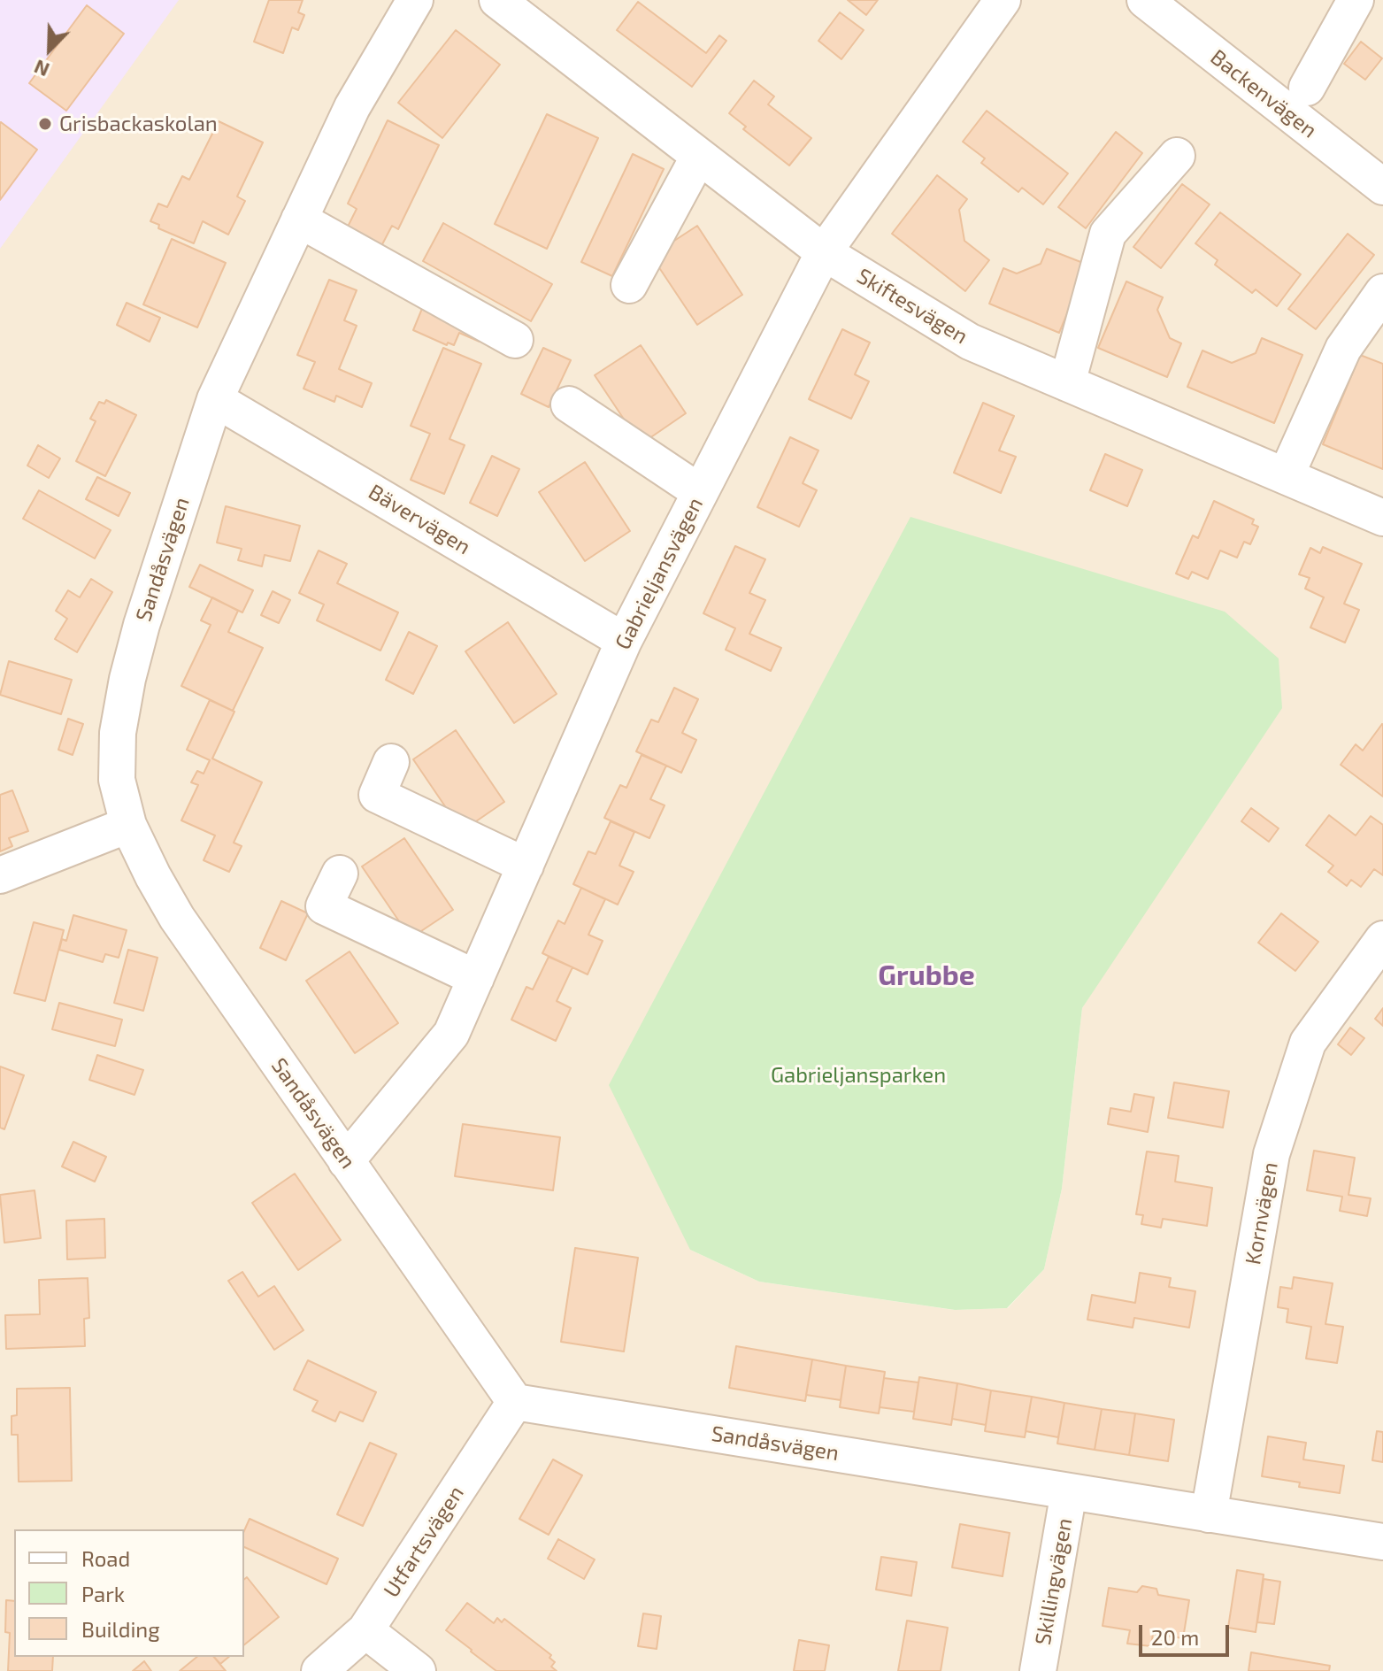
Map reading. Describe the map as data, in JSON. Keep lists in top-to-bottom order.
{
  "streets": {
    "street": [
      "Backenvägen",
      "Skiftesvägen",
      "Bävervägen",
      "Sandåsvägen",
      "Gabrieljansvägen",
      "Kornvägen",
      "Utfartsvägen",
      "Skillingvägen"
    ]
  },
  "crossings": [
    ["Skiftesvägen", "Gabrieljansvägen"],
    ["Bävervägen", "Sandåsvägen"],
    ["Bävervägen", "Gabrieljansvägen"],
    ["Sandåsvägen", "Gabrieljansvägen"],
    ["Sandåsvägen", "Kornvägen"],
    ["Sandåsvägen", "Utfartsvägen"],
    ["Sandåsvägen", "Skillingvägen"]
  ],
  "districts": ["Grubbe"],
  "parks": ["Gabrieljansparken"],
  "places": ["Grisbackaskolan"],
  "legend": ["Road", "Park", "Building"],
  "scale_bar": "20 m",
  "north": "bottom left"
}
